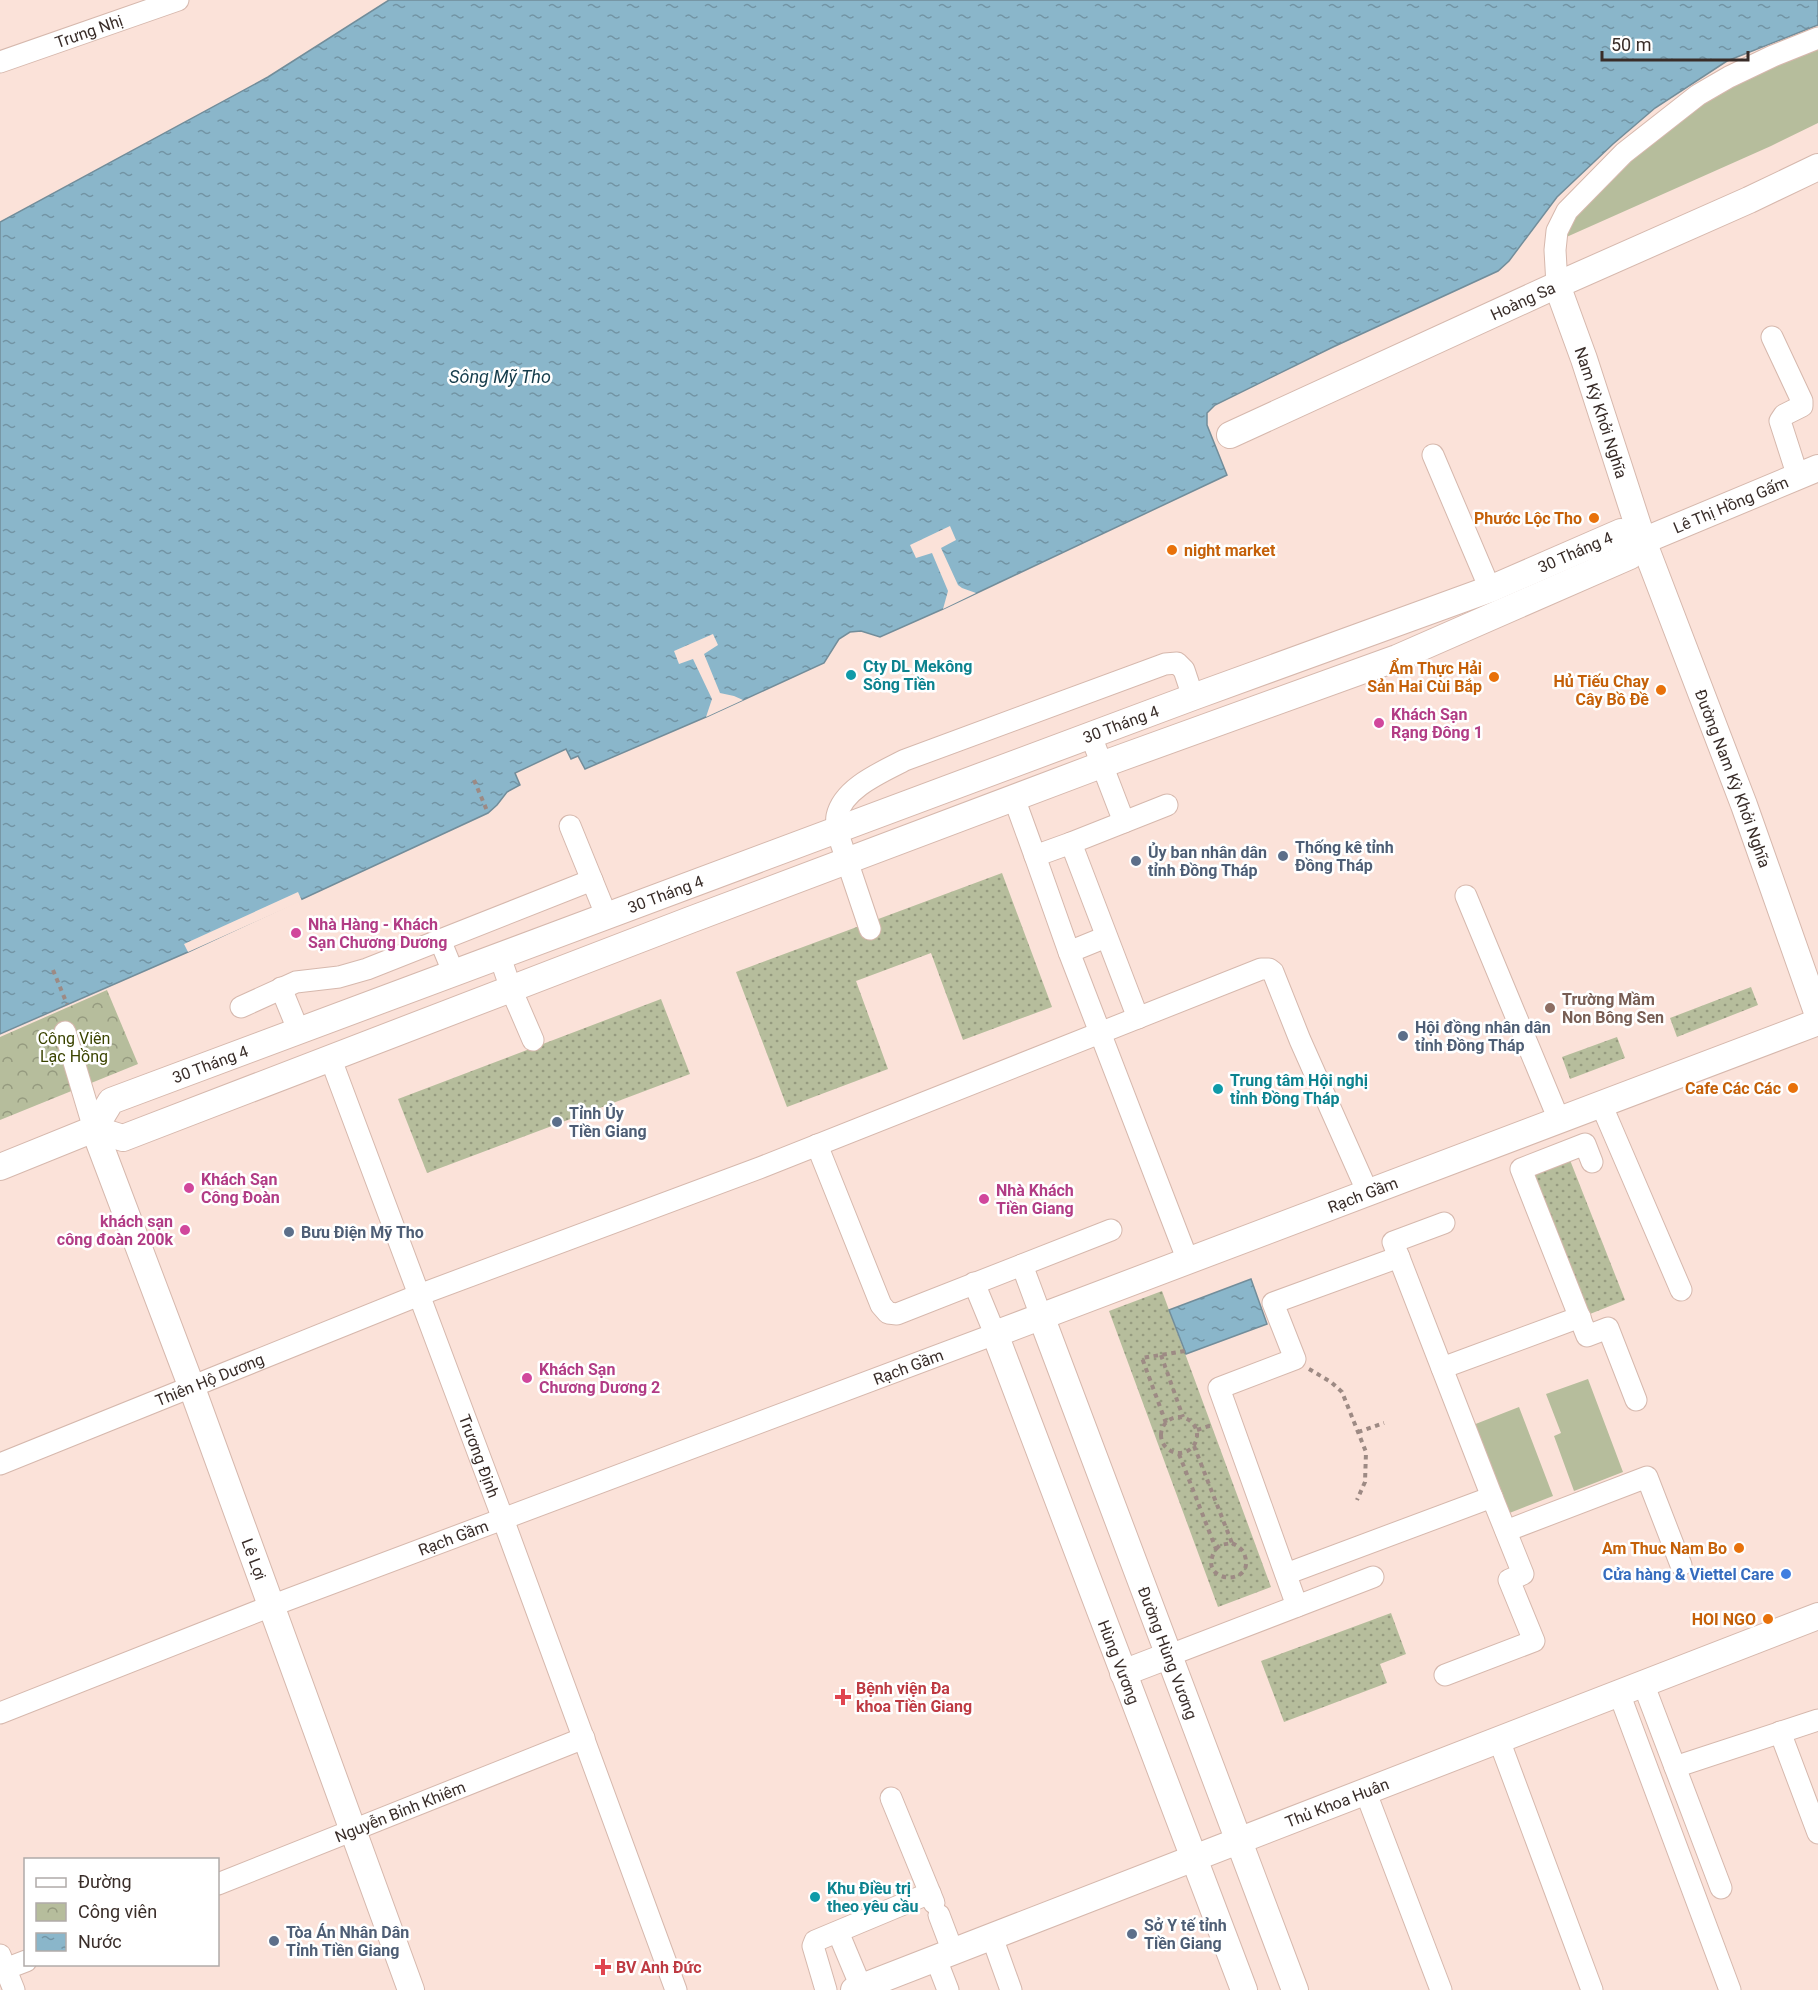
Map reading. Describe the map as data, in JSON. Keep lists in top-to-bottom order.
{
  "streets": {
    "main road": [
      "Hoàng Sa",
      "Nam Kỳ Khởi Nghĩa",
      "Lê Thị Hồng Gấm",
      "30 Tháng 4",
      "Đường Nam Kỳ Khởi Nghĩa",
      "Rạch Gầm",
      "Lê Lợi",
      "Đường Hùng Vương",
      "Hùng Vương",
      "Thủ Khoa Huân"
    ],
    "street": [
      "Trưng Nhị",
      "Thiên Hộ Dương",
      "Trương Định",
      "Nguyễn Bỉnh Khiêm"
    ]
  },
  "crossings": [
    ["Hoàng Sa", "Nam Kỳ Khởi Nghĩa"],
    ["Nam Kỳ Khởi Nghĩa", "Lê Thị Hồng Gấm"],
    ["Nam Kỳ Khởi Nghĩa", "30 Tháng 4"],
    ["Nam Kỳ Khởi Nghĩa", "Đường Nam Kỳ Khởi Nghĩa"],
    ["Lê Thị Hồng Gấm", "30 Tháng 4"],
    ["Lê Thị Hồng Gấm", "Đường Nam Kỳ Khởi Nghĩa"],
    ["30 Tháng 4", "Đường Nam Kỳ Khởi Nghĩa"],
    ["30 Tháng 4", "Trương Định"],
    ["30 Tháng 4", "Lê Lợi"],
    ["Rạch Gầm", "Thiên Hộ Dương"],
    ["Rạch Gầm", "Trương Định"],
    ["Rạch Gầm", "Lê Lợi"],
    ["Rạch Gầm", "Đường Hùng Vương"],
    ["Rạch Gầm", "Hùng Vương"],
    ["Thiên Hộ Dương", "Trương Định"],
    ["Thiên Hộ Dương", "Lê Lợi"],
    ["Trương Định", "Nguyễn Bỉnh Khiêm"],
    ["Lê Lợi", "Nguyễn Bỉnh Khiêm"],
    ["Đường Hùng Vương", "Thủ Khoa Huân"],
    ["Hùng Vương", "Thủ Khoa Huân"]
  ],
  "water": ["Sông Mỹ Tho"],
  "parks": ["Công Viên Lạc Hồng"],
  "places": {
    "other": [
      "Phước Lộc Tho",
      "night market",
      "Cty DL Mekông Sông Tiền",
      "Ẩm Thực Hải Sản Hai Cùi Bắp",
      "Hủ Tiếu Chay Cây Bồ Đề",
      "Khách Sạn Rạng Đông 1",
      "Thống kê tỉnh Đồng Tháp",
      "Ủy ban nhân dân tỉnh Đồng Tháp",
      "Nhà Hàng - Khách Sạn Chương Dương",
      "Trường Mầm Non Bông Sen",
      "Hội đồng nhân dân tỉnh Đồng Tháp",
      "Cafe Các Các",
      "Trung tâm Hội nghị tỉnh Đồng Tháp",
      "Tỉnh Ủy Tiền Giang",
      "Khách Sạn Công Đoàn",
      "Nhà Khách Tiền Giang",
      "khách sạn công đoàn 200k",
      "Bưu Điện Mỹ Tho",
      "Khách Sạn Chương Dương 2",
      "Am Thuc Nam Bo",
      "Cửa hàng & Viettel Care",
      "HOI NGO",
      "Khu Điều trị theo yêu cầu",
      "Sở Y tế tỉnh Tiền Giang",
      "Tòa Án Nhân Dân Tỉnh Tiền Giang"
    ],
    "health": ["Bệnh viện Đa khoa Tiền Giang", "BV Anh Đức"]
  },
  "legend": ["Đường", "Công viên", "Nước"],
  "scale_bar": "50 m"
}
